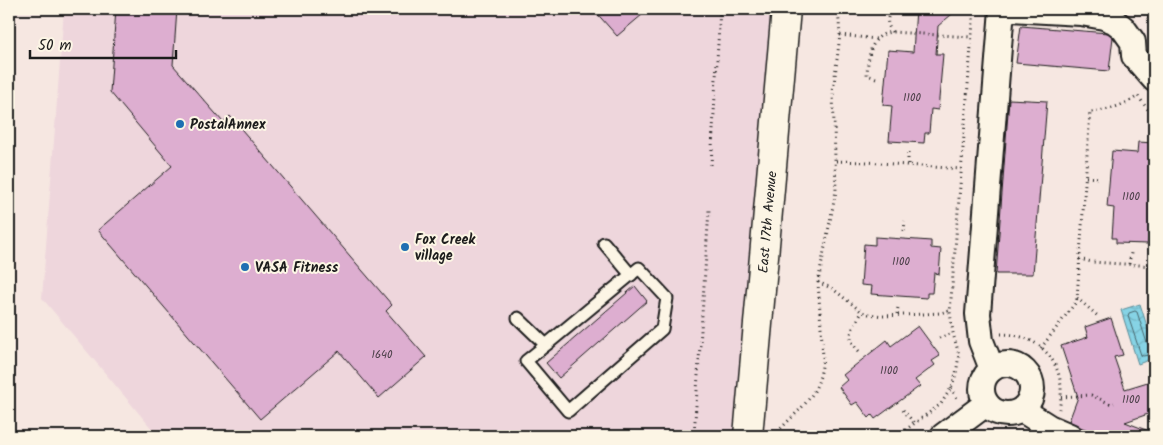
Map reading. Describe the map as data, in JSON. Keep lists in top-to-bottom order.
{
  "streets": {
    "main road": ["East 17th Avenue"]
  },
  "places": ["PostalAnnex", "Fox Creek village", "VASA Fitness"],
  "house_numbers": [
    "1100",
    "1100",
    "1100",
    "1640",
    "1100",
    "1100"
  ],
  "scale_bar": "50 m"
}
